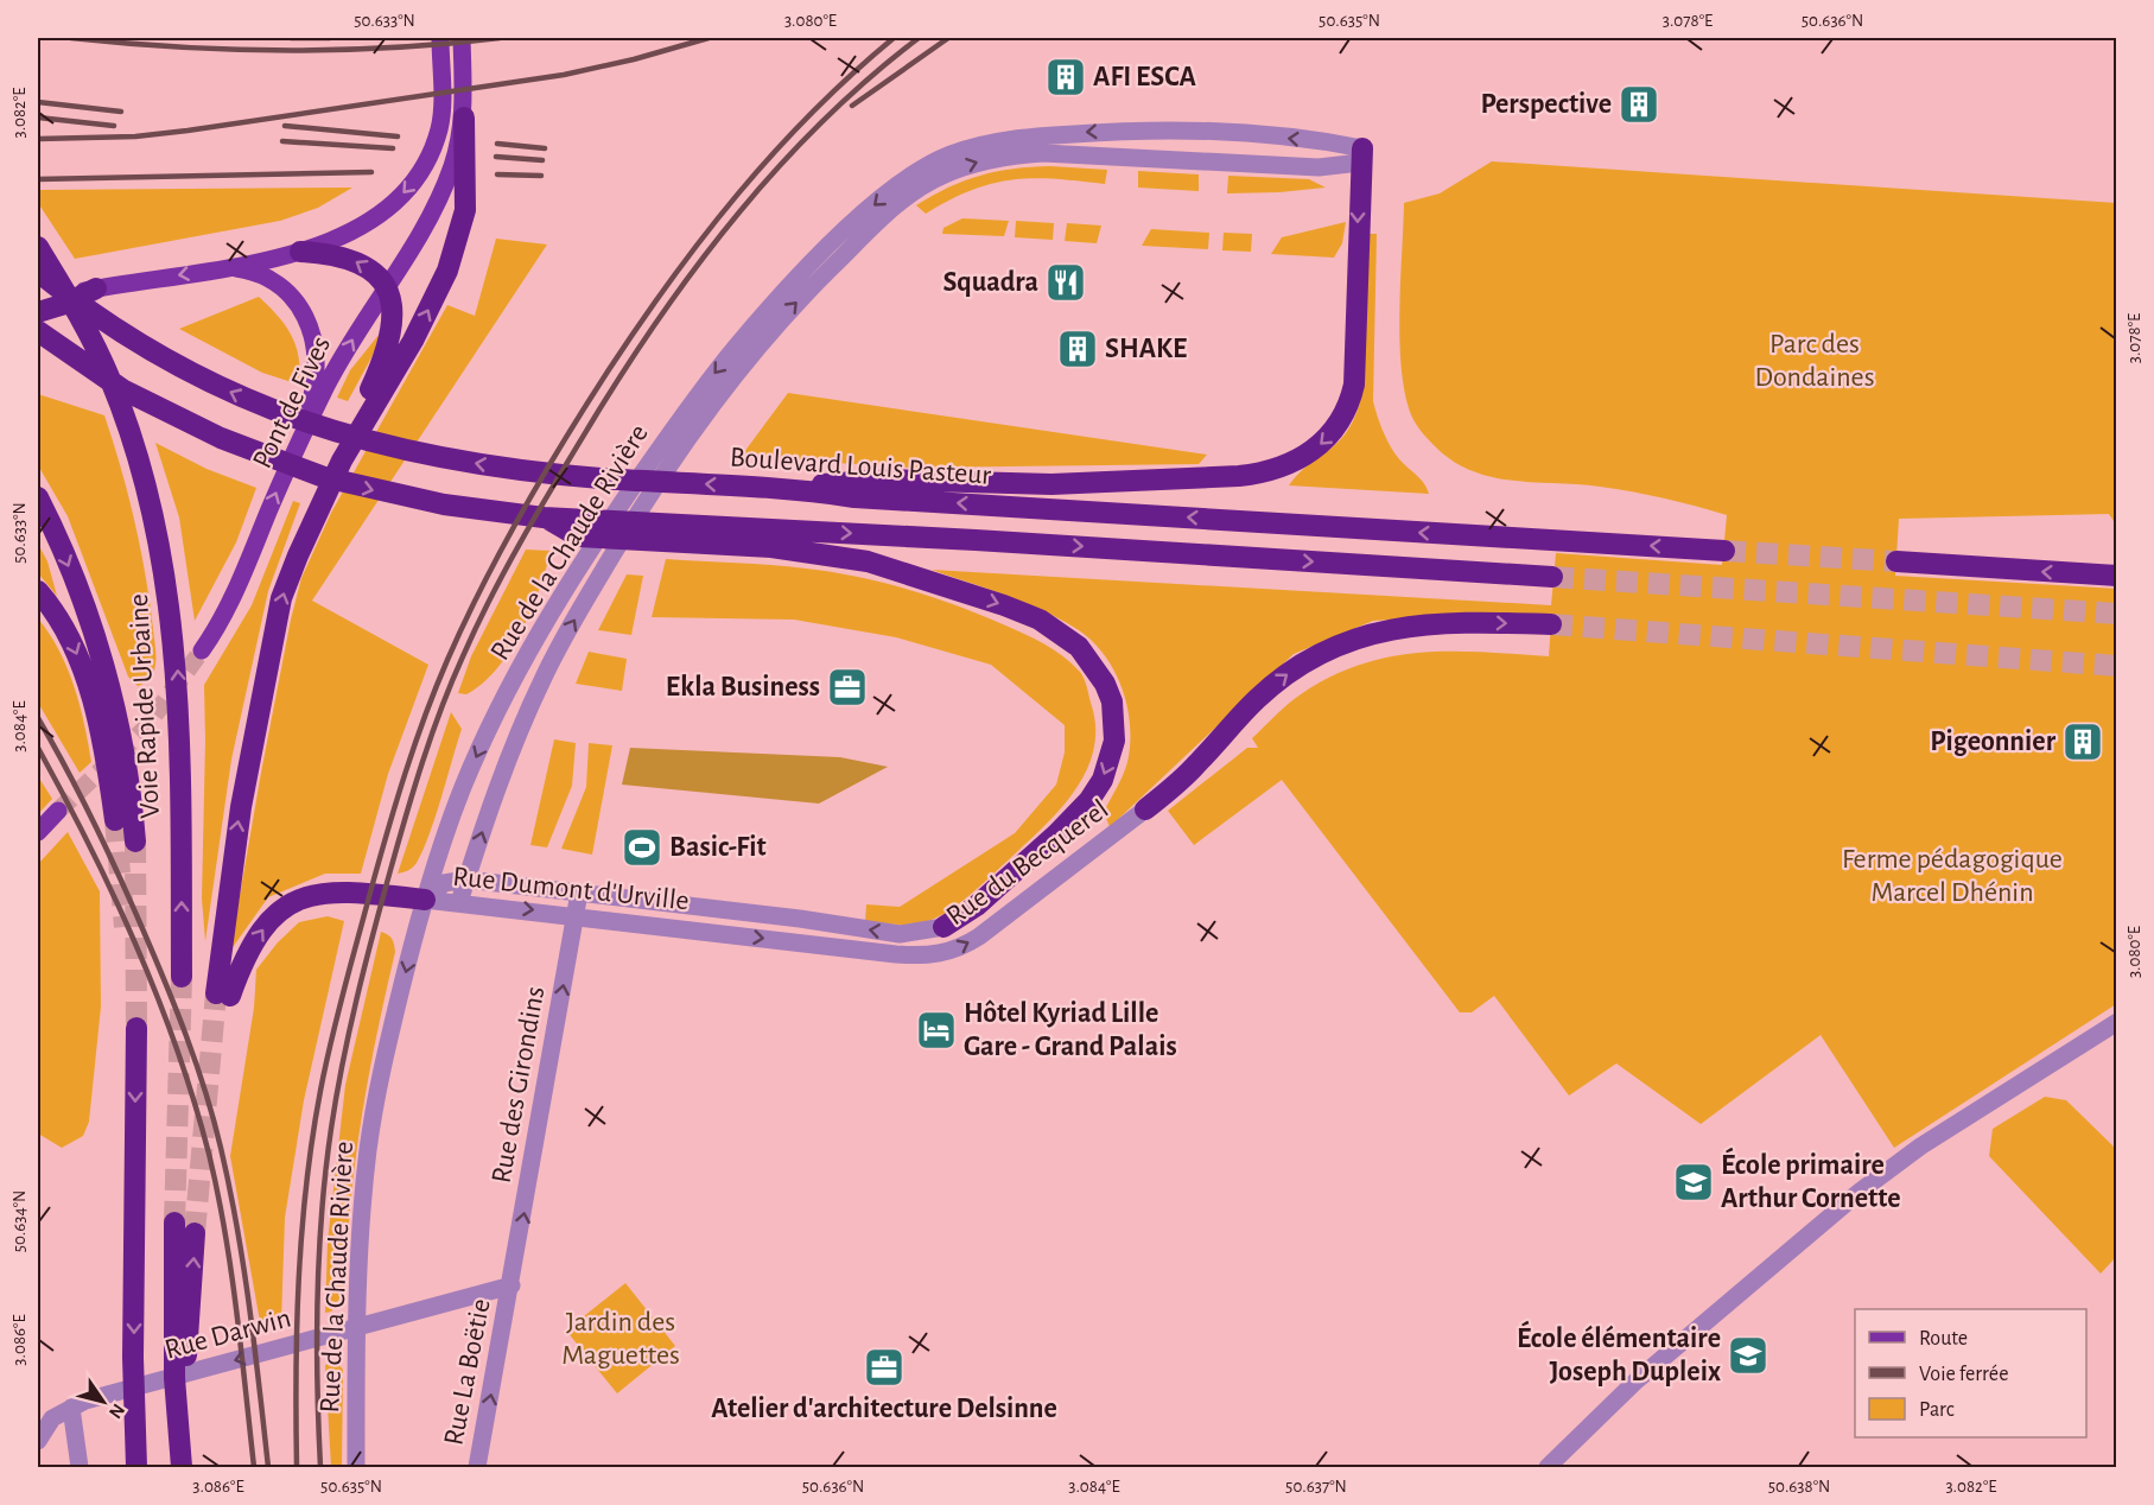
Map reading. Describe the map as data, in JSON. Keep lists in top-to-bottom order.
{
  "streets": {
    "highway": ["Boulevard Louis Pasteur", "Voie Rapide Urbaine"],
    "main road": ["Pont de Fives"],
    "street": [
      "Rue de la Chaude Rivière",
      "Rue du Becquerel",
      "Rue Dumont d'Urville",
      "Rue des Girondins",
      "Rue Darwin",
      "Rue La Boëtie"
    ]
  },
  "crossings": [
    ["Rue de la Chaude Rivière", "Rue Dumont d'Urville"],
    ["Rue de la Chaude Rivière", "Rue Darwin"],
    ["Rue du Becquerel", "Rue Dumont d'Urville"],
    ["Rue Dumont d'Urville", "Rue des Girondins"],
    ["Rue des Girondins", "Rue Darwin"],
    ["Rue des Girondins", "Rue La Boëtie"],
    ["Rue Darwin", "Rue La Boëtie"]
  ],
  "one_way": [
    "Pont de Fives",
    "Rue du Becquerel",
    "Rue des Girondins",
    "Rue Darwin",
    "Rue La Boëtie"
  ],
  "parks": ["Parc des Dondaines", "Ferme pédagogique Marcel Dhénin", "Jardin des Maguettes"],
  "places": {
    "building": [
      "AFI ESCA",
      "Perspective",
      "SHAKE",
      "Pigeonnier"
    ],
    "restaurant": ["Squadra"],
    "office": ["Ekla Business", "Atelier d'architecture Delsinne"],
    "sports": ["Basic-Fit"],
    "hotel": ["Hôtel Kyriad Lille Gare - Grand Palais"],
    "school or university": ["École primaire Arthur Cornette", "École élémentaire Joseph Dupleix"]
  },
  "legend": ["Route", "Voie ferrée", "Parc"],
  "north": "bottom right",
  "coordinates": [
    "50.633°N",
    "3.080°E",
    "50.635°N",
    "3.078°E",
    "50.636°N",
    "3.082°E",
    "3.084°E",
    "50.634°N",
    "3.086°E",
    "50.637°N",
    "50.638°N"
  ]
}
